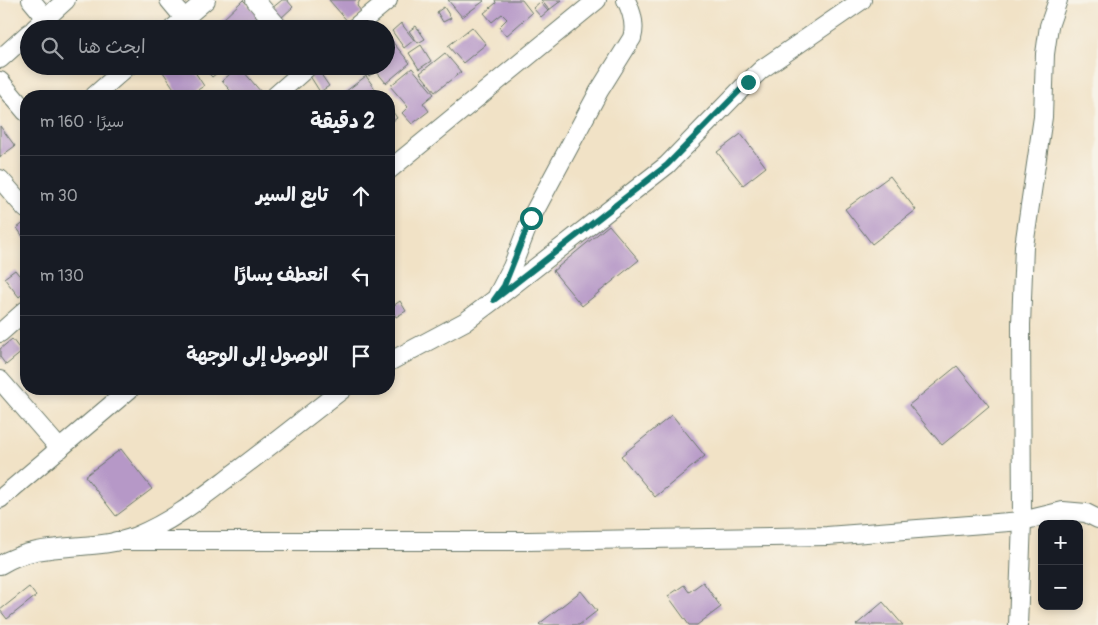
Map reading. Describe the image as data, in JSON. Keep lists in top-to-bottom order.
{
  "page": {
    "search": "ابحث هنا",
    "heading": ["2 دقيقة", "سيرًا · 160 m"],
    "list": [
      ["تابع السير", "30 m"],
      ["انعطف يسارًا", "130 m"],
      "الوصول إلى الوجهة"
    ],
    "map_buttons": ["+", "−"]
  }
}
